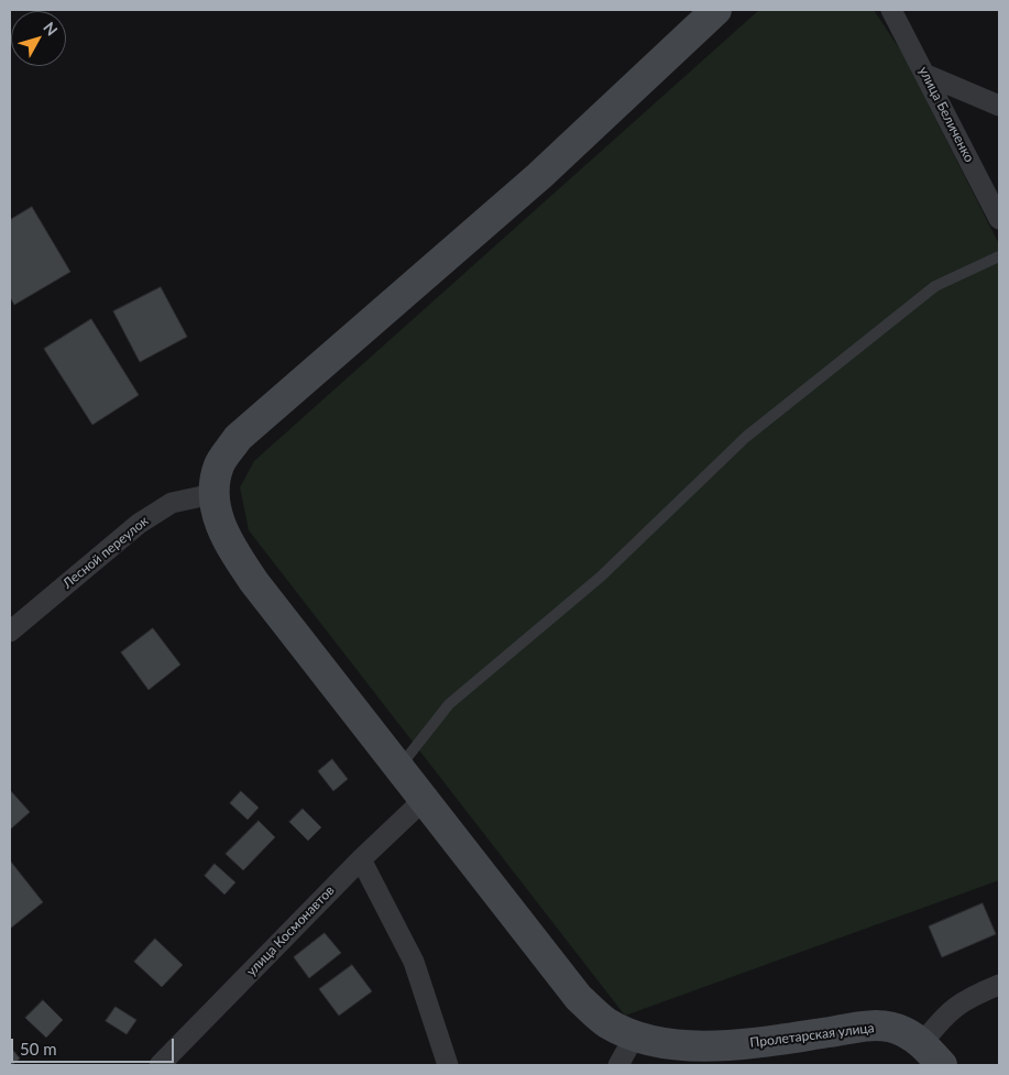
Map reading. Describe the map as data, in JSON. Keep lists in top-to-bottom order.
{
  "streets": {
    "street": [
      "улица Беличенко",
      "Лесной переулок",
      "улица Космонавтов",
      "Пролетарская улица"
    ]
  },
  "crossings": [
    ["Лесной переулок", "Пролетарская улица"],
    ["улица Космонавтов", "Пролетарская улица"]
  ],
  "scale_bar": "50 m",
  "north": "top right"
}
